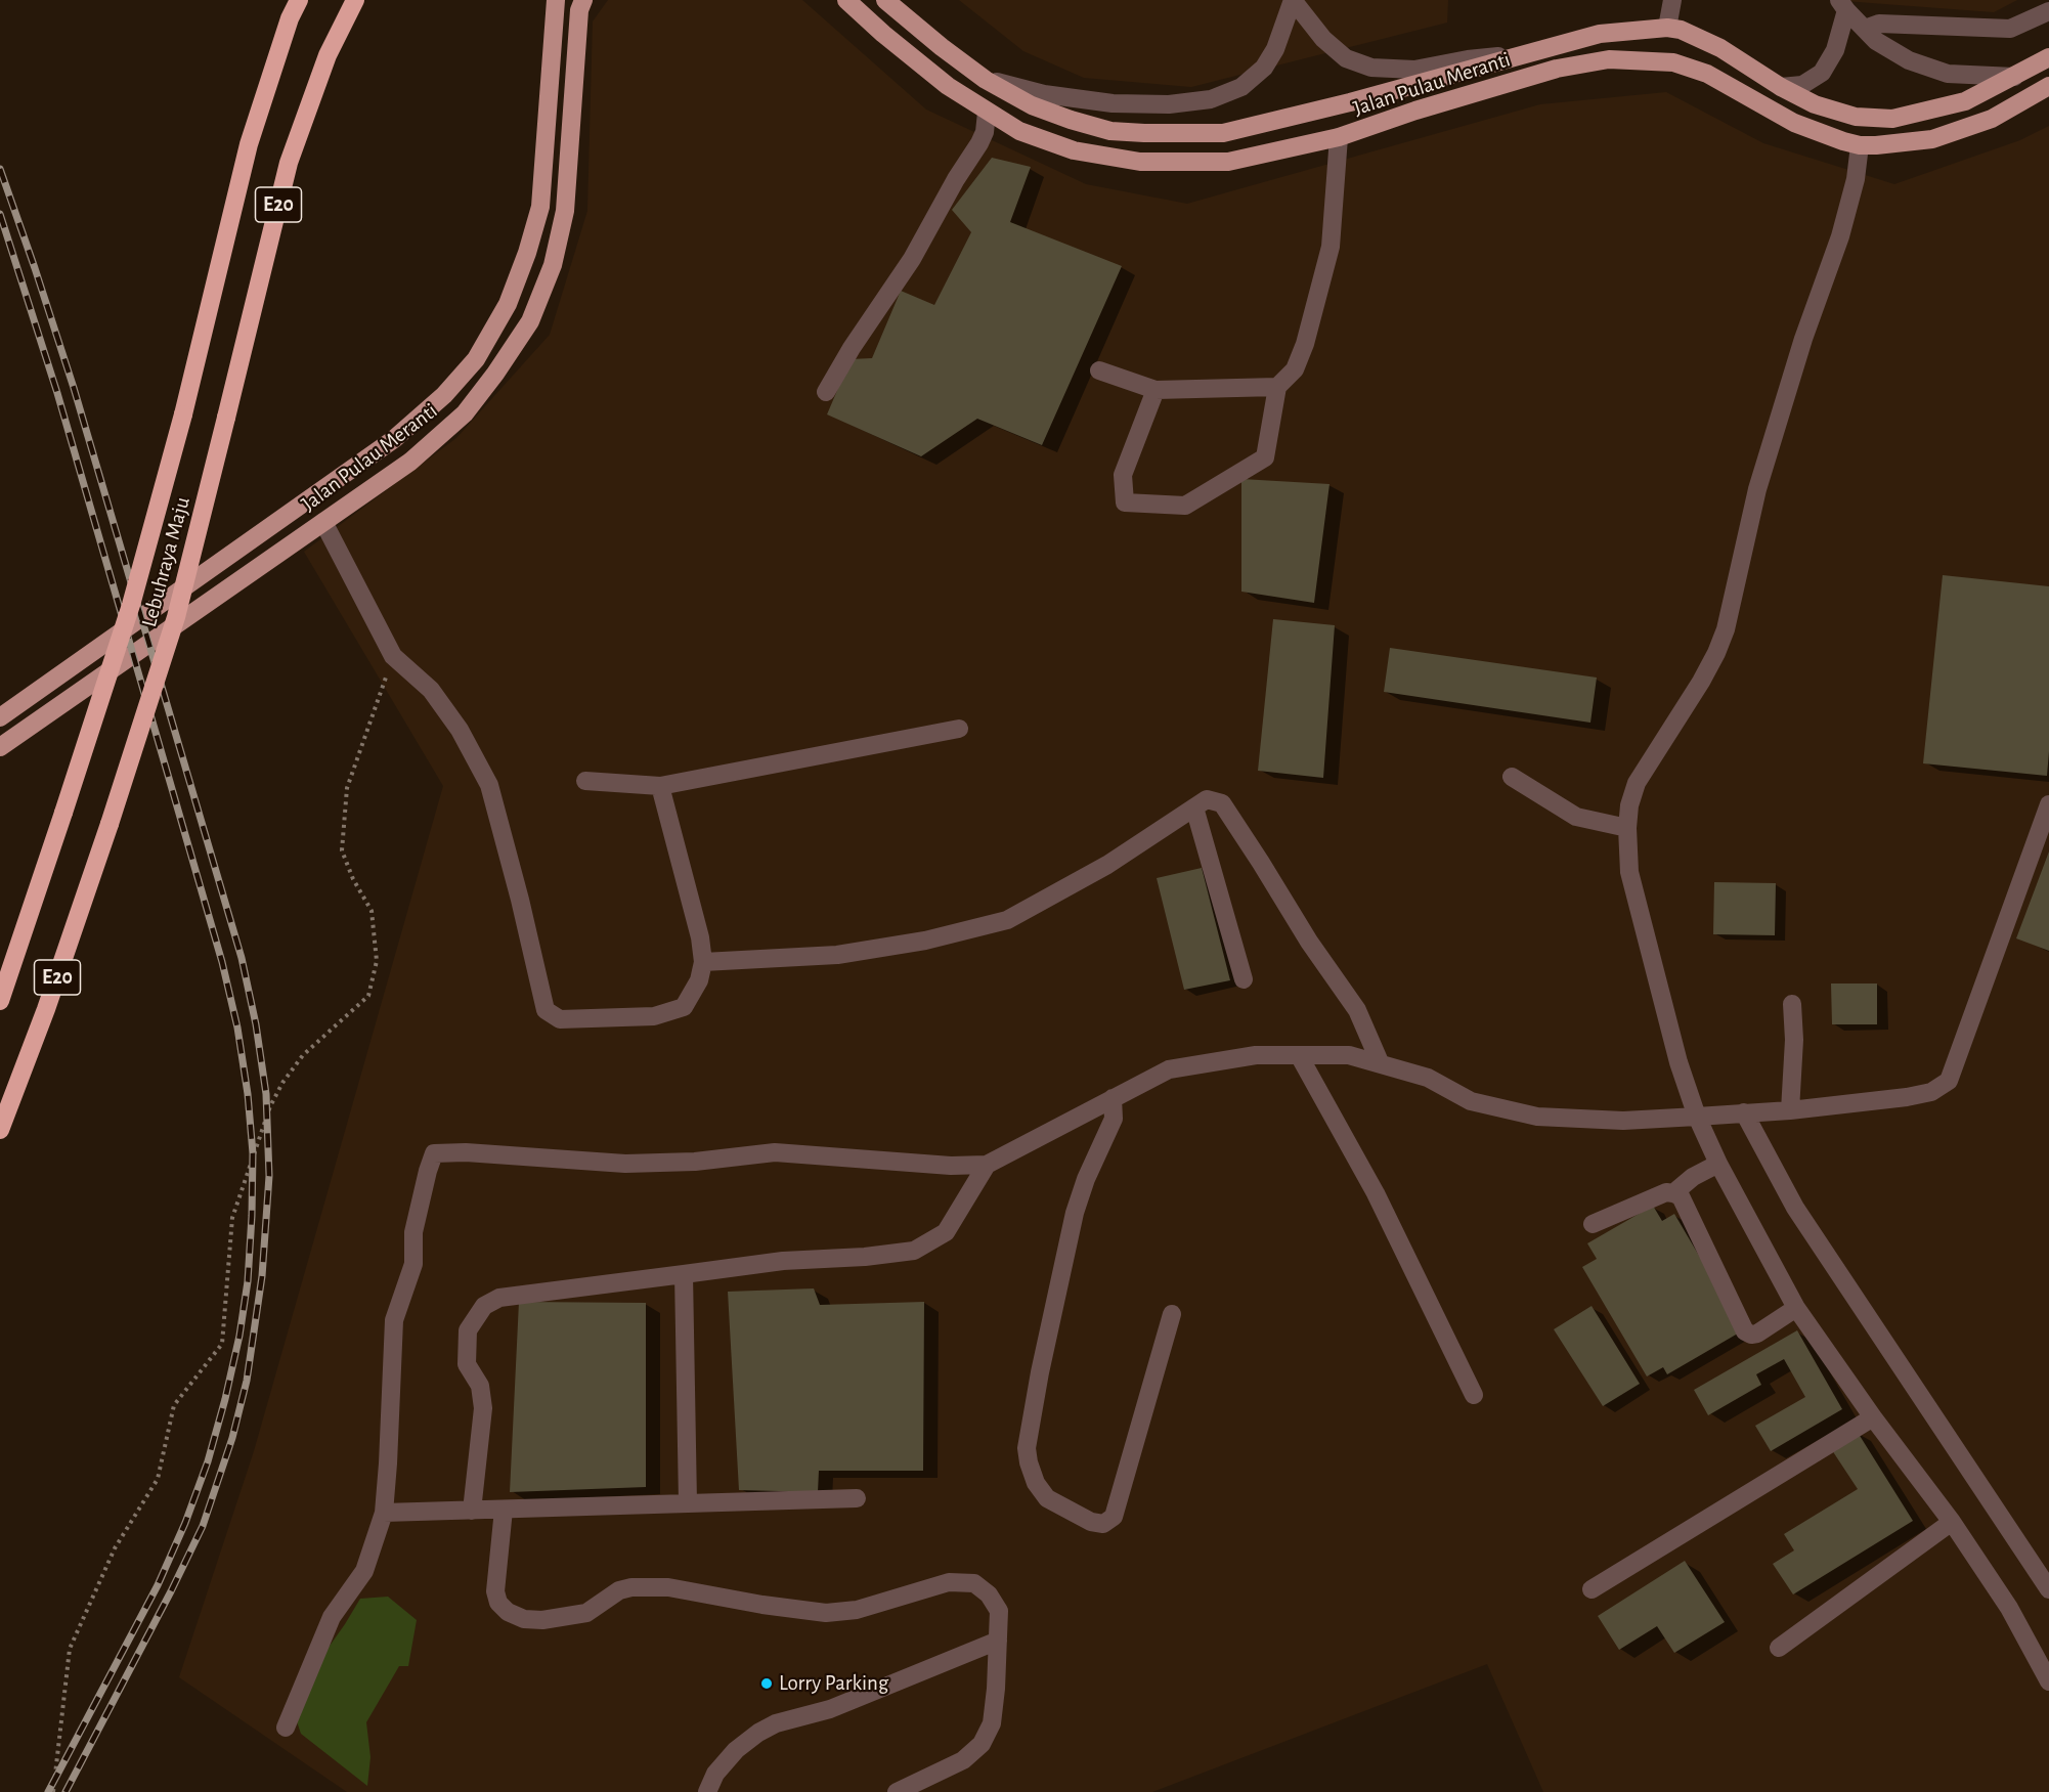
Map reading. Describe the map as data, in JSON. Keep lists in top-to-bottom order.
{
  "streets": {
    "highway": ["E20", "Lebuhraya Maju"],
    "main road": ["Jalan Pulau Meranti"]
  },
  "places": ["Lorry Parking"]
}
